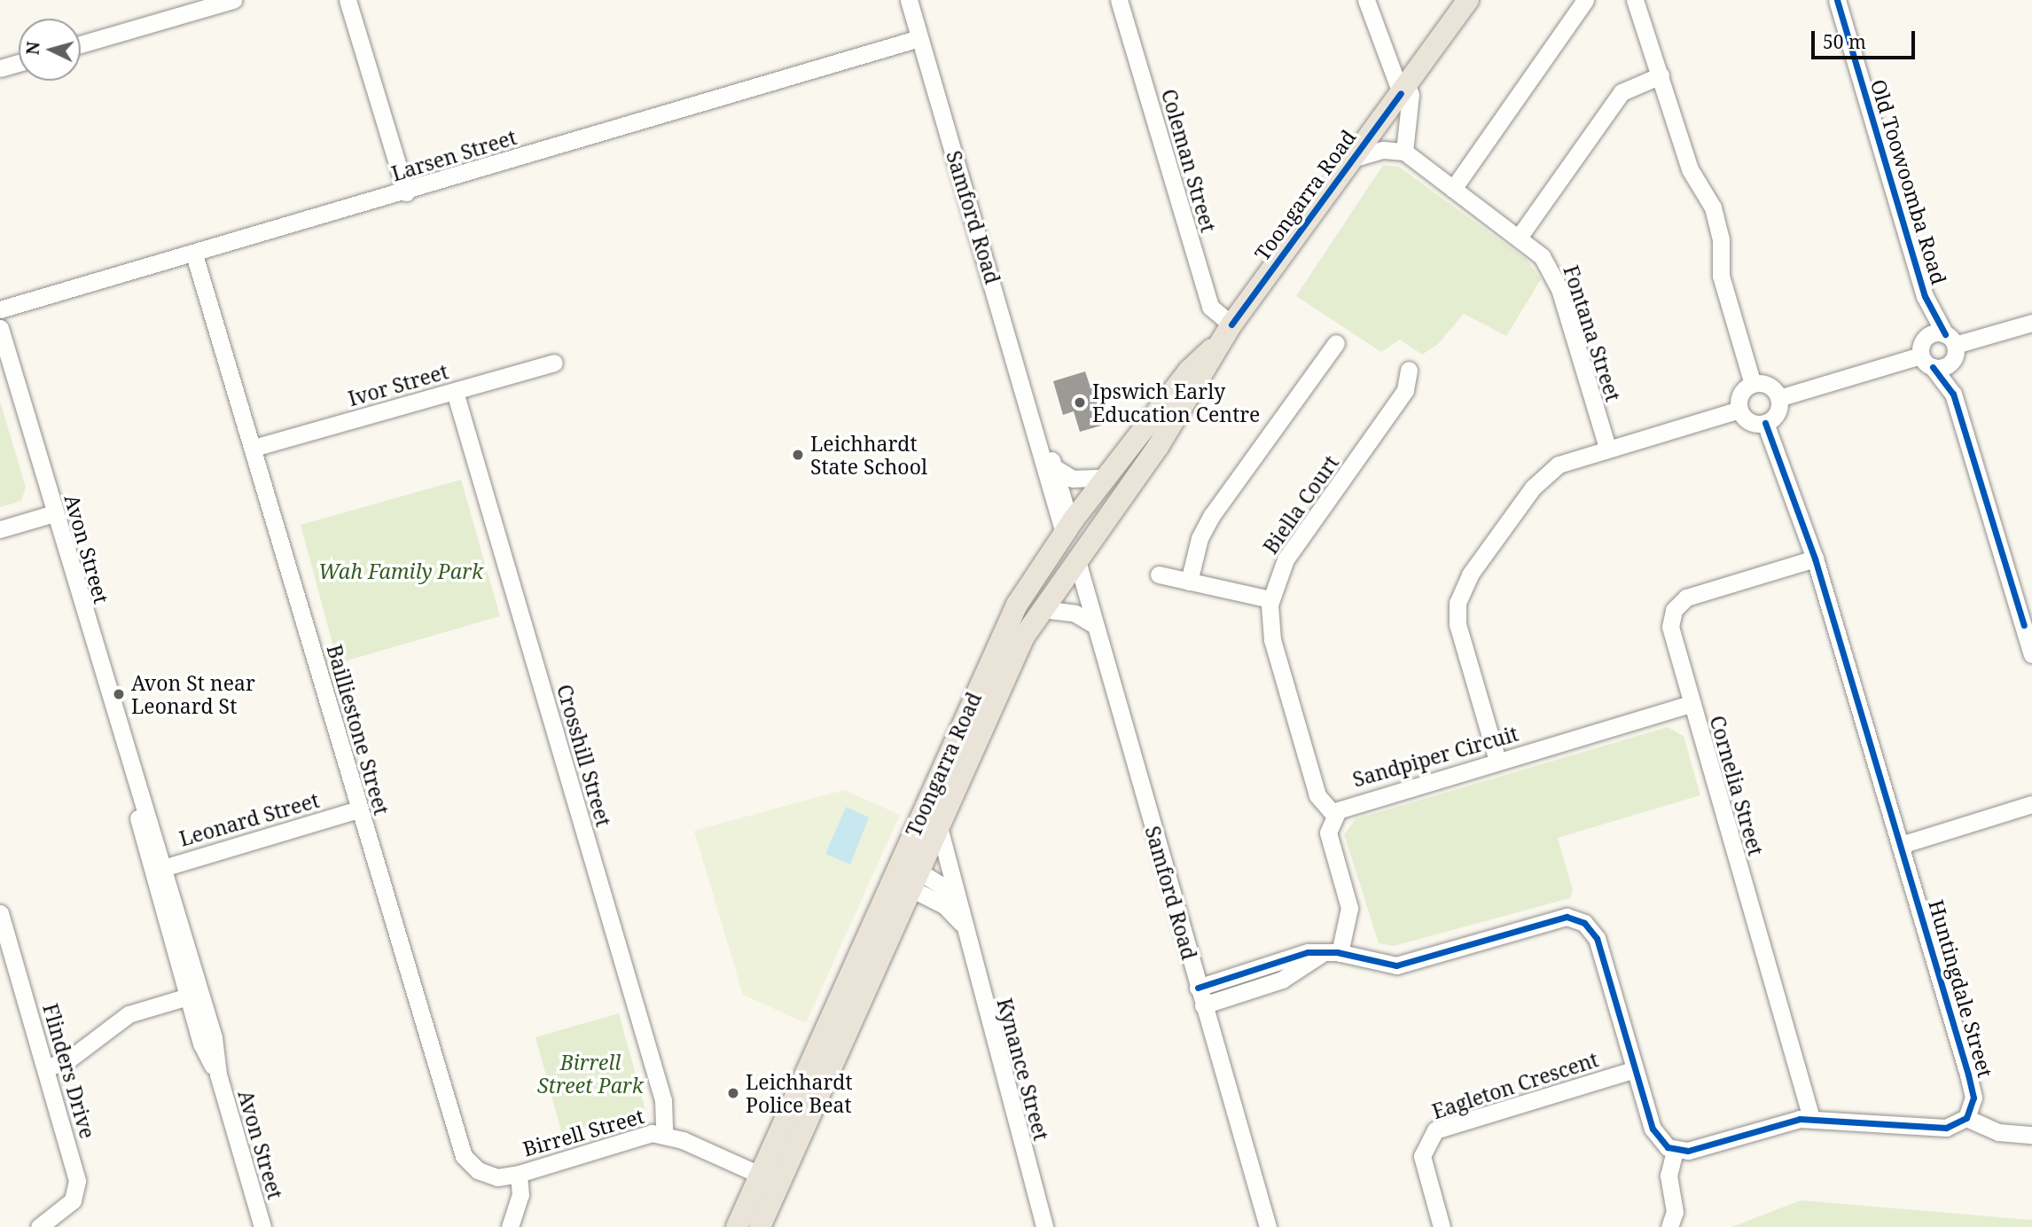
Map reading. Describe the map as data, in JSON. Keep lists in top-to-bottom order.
{
  "streets": {
    "main road": ["Toongarra Road", "Samford Road"],
    "street": [
      "Larsen Street",
      "Coleman Street",
      "Old Toowoomba Road",
      "Fontana Street",
      "Ivor Street",
      "Biella Court",
      "Avon Street",
      "Bailliestone Street",
      "Crosshill Street",
      "Sandpiper Circuit",
      "Cornelia Street",
      "Leonard Street",
      "Huntingdale Street",
      "Kynance Street",
      "Flinders Drive",
      "Eagleton Crescent",
      "Birrell Street"
    ]
  },
  "crossings": [
    ["Larsen Street", "Samford Road"],
    ["Larsen Street", "Bailliestone Street"],
    ["Coleman Street", "Toongarra Road"],
    ["Toongarra Road", "Samford Road"],
    ["Toongarra Road", "Kynance Street"],
    ["Toongarra Road", "Birrell Street"],
    ["Ivor Street", "Bailliestone Street"],
    ["Ivor Street", "Crosshill Street"],
    ["Biella Court", "Sandpiper Circuit"],
    ["Avon Street", "Leonard Street"],
    ["Bailliestone Street", "Leonard Street"],
    ["Bailliestone Street", "Birrell Street"],
    ["Crosshill Street", "Birrell Street"],
    ["Sandpiper Circuit", "Cornelia Street"],
    ["Cornelia Street", "Huntingdale Street"]
  ],
  "parks": ["Wah Family Park", "Birrell Street Park"],
  "places": [
    "Ipswich Early Education Centre",
    "Leichhardt State School",
    "Avon St near Leonard St",
    "Leichhardt Police Beat"
  ],
  "scale_bar": "50 m",
  "north": "left"
}
